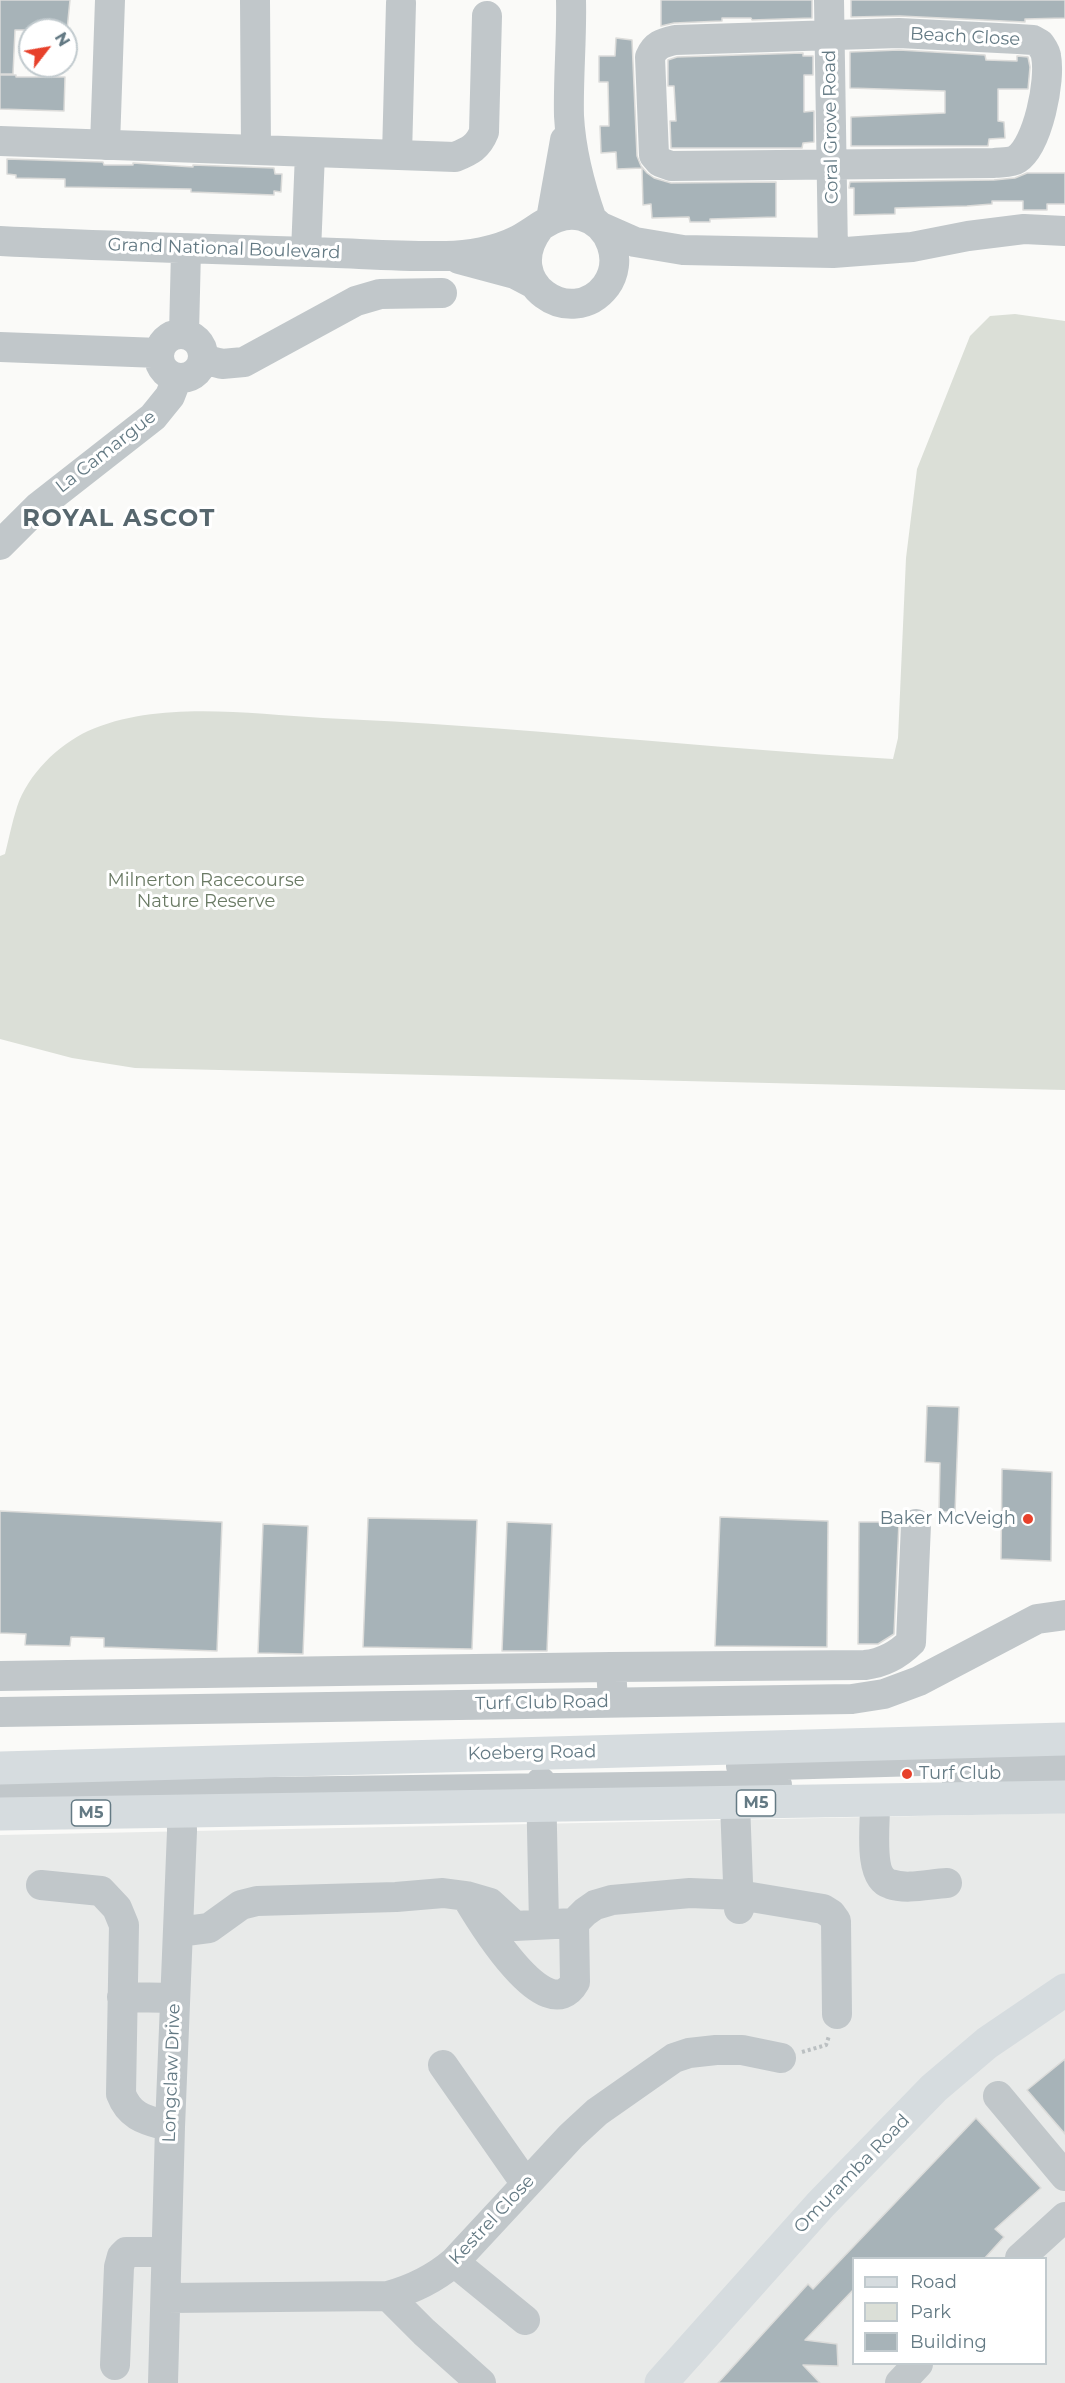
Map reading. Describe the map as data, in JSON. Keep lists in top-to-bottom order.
{
  "streets": {
    "main road": ["Koeberg Road", "M5", "Omuramba Road"],
    "street": [
      "Beach Close",
      "Coral Grove Road",
      "Grand National Boulevard",
      "La Camargue",
      "Turf Club Road",
      "Longclaw Drive",
      "Kestrel Close"
    ]
  },
  "crossings": [
    ["Beach Close", "Coral Grove Road"],
    ["Koeberg Road", "Longclaw Drive"],
    ["Longclaw Drive", "Kestrel Close"]
  ],
  "districts": ["ROYAL ASCOT"],
  "parks": ["Milnerton Racecourse Nature Reserve"],
  "places": ["Baker McVeigh", "Turf Club"],
  "legend": ["Road", "Park", "Building"],
  "north": "top right"
}
